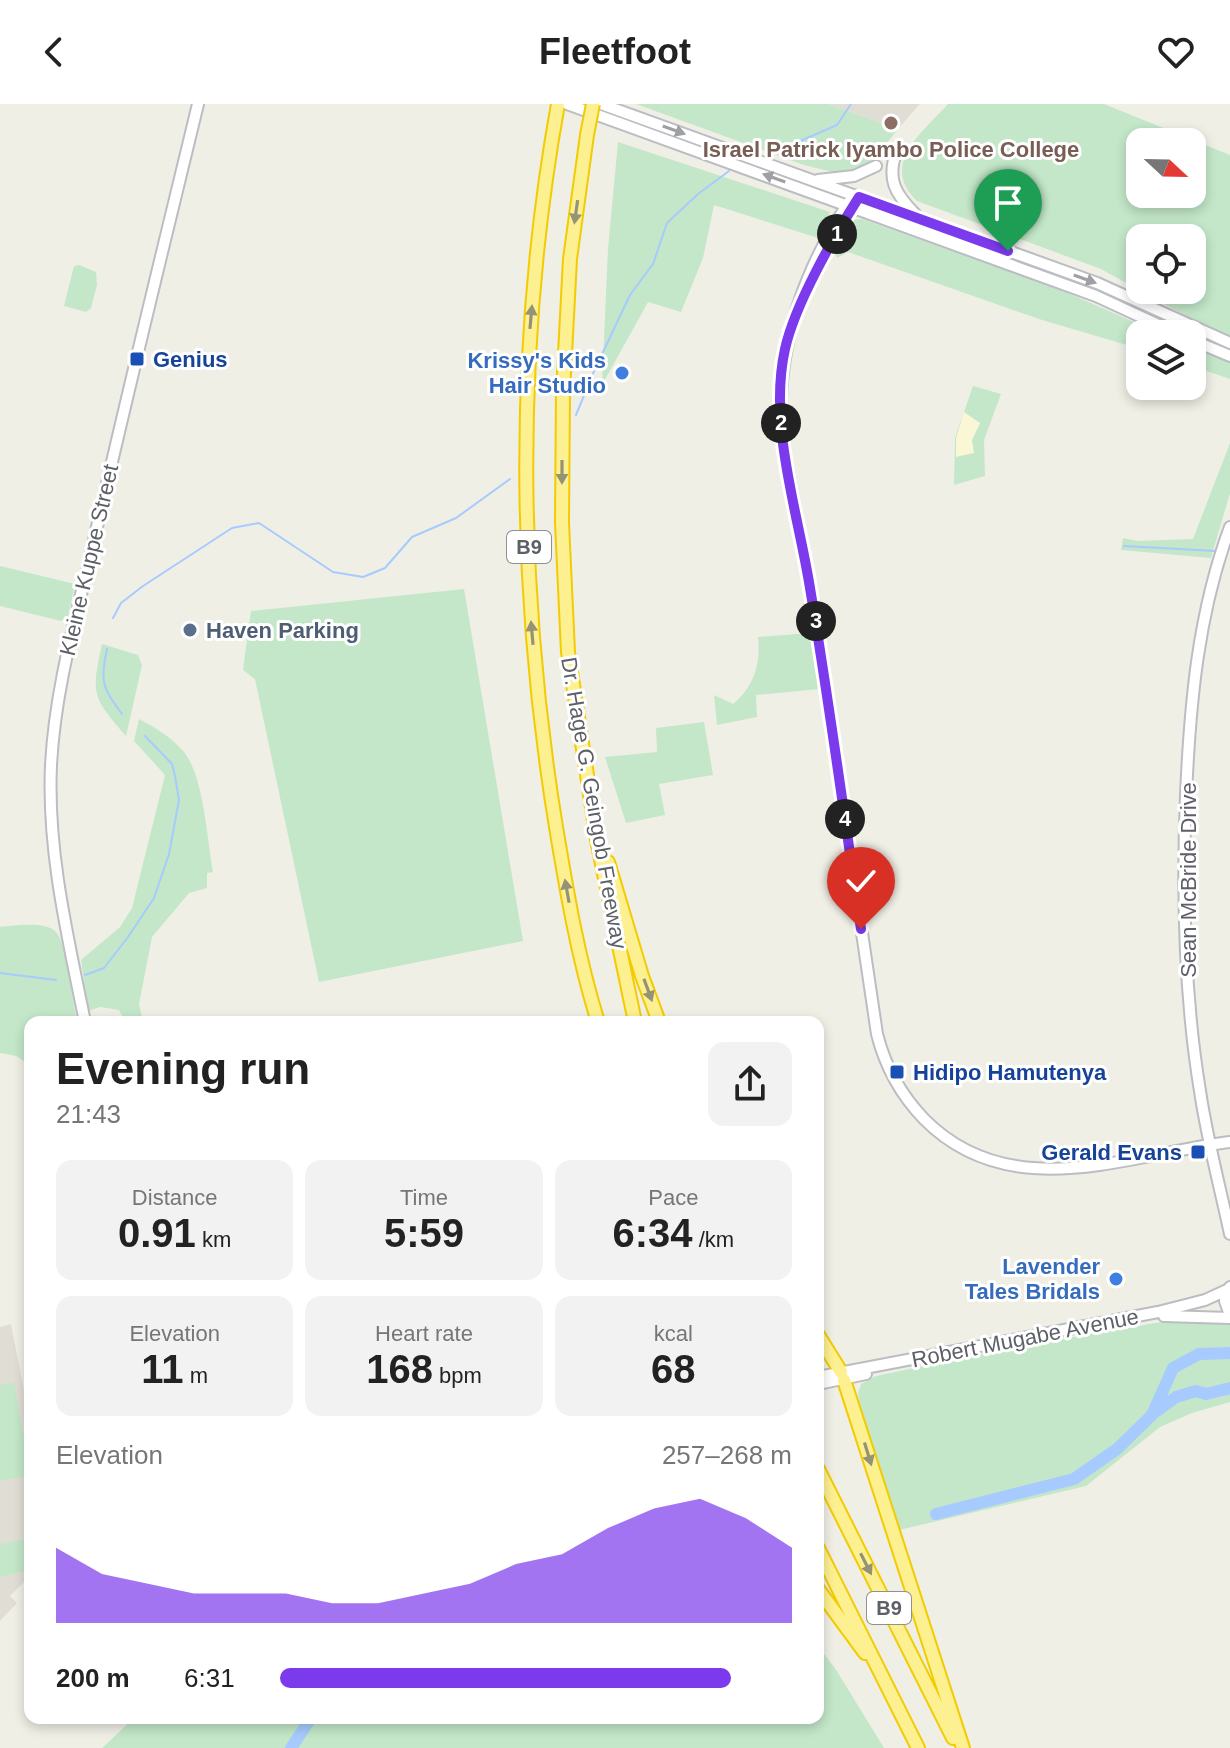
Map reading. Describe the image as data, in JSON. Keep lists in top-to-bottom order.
{
  "streets": {
    "highway": ["B9", "Dr. Hage G. Geingob Freeway"],
    "main road": ["Kleine Kuppe Street", "Sean McBride Drive", "Robert Mugabe Avenue"]
  },
  "places": {
    "other": [
      "Israel Patrick Iyambo Police College",
      "Krissy's Kids Hair Studio",
      "Haven Parking",
      "Lavender Tales Bridals"
    ],
    "transit": ["Genius", "Hidipo Hamutenya", "Gerald Evans"]
  },
  "north": "right",
  "page": {
    "header": "Fleetfoot",
    "pins": [
      "1",
      "2",
      "3",
      "4"
    ],
    "heading": ["Evening run", "21:43"],
    "stats": [
      ["Distance", "0.91 km"],
      ["Time", "5:59"],
      ["Pace", "6:34 /km"],
      ["Elevation", "11 m"],
      ["Heart rate", "168 bpm"],
      ["kcal", "68"]
    ],
    "chart": ["Elevation", "257–268 m"],
    "list": [
      {
        "name": "200 m",
        "note": "6:31"
      }
    ]
  }
}
